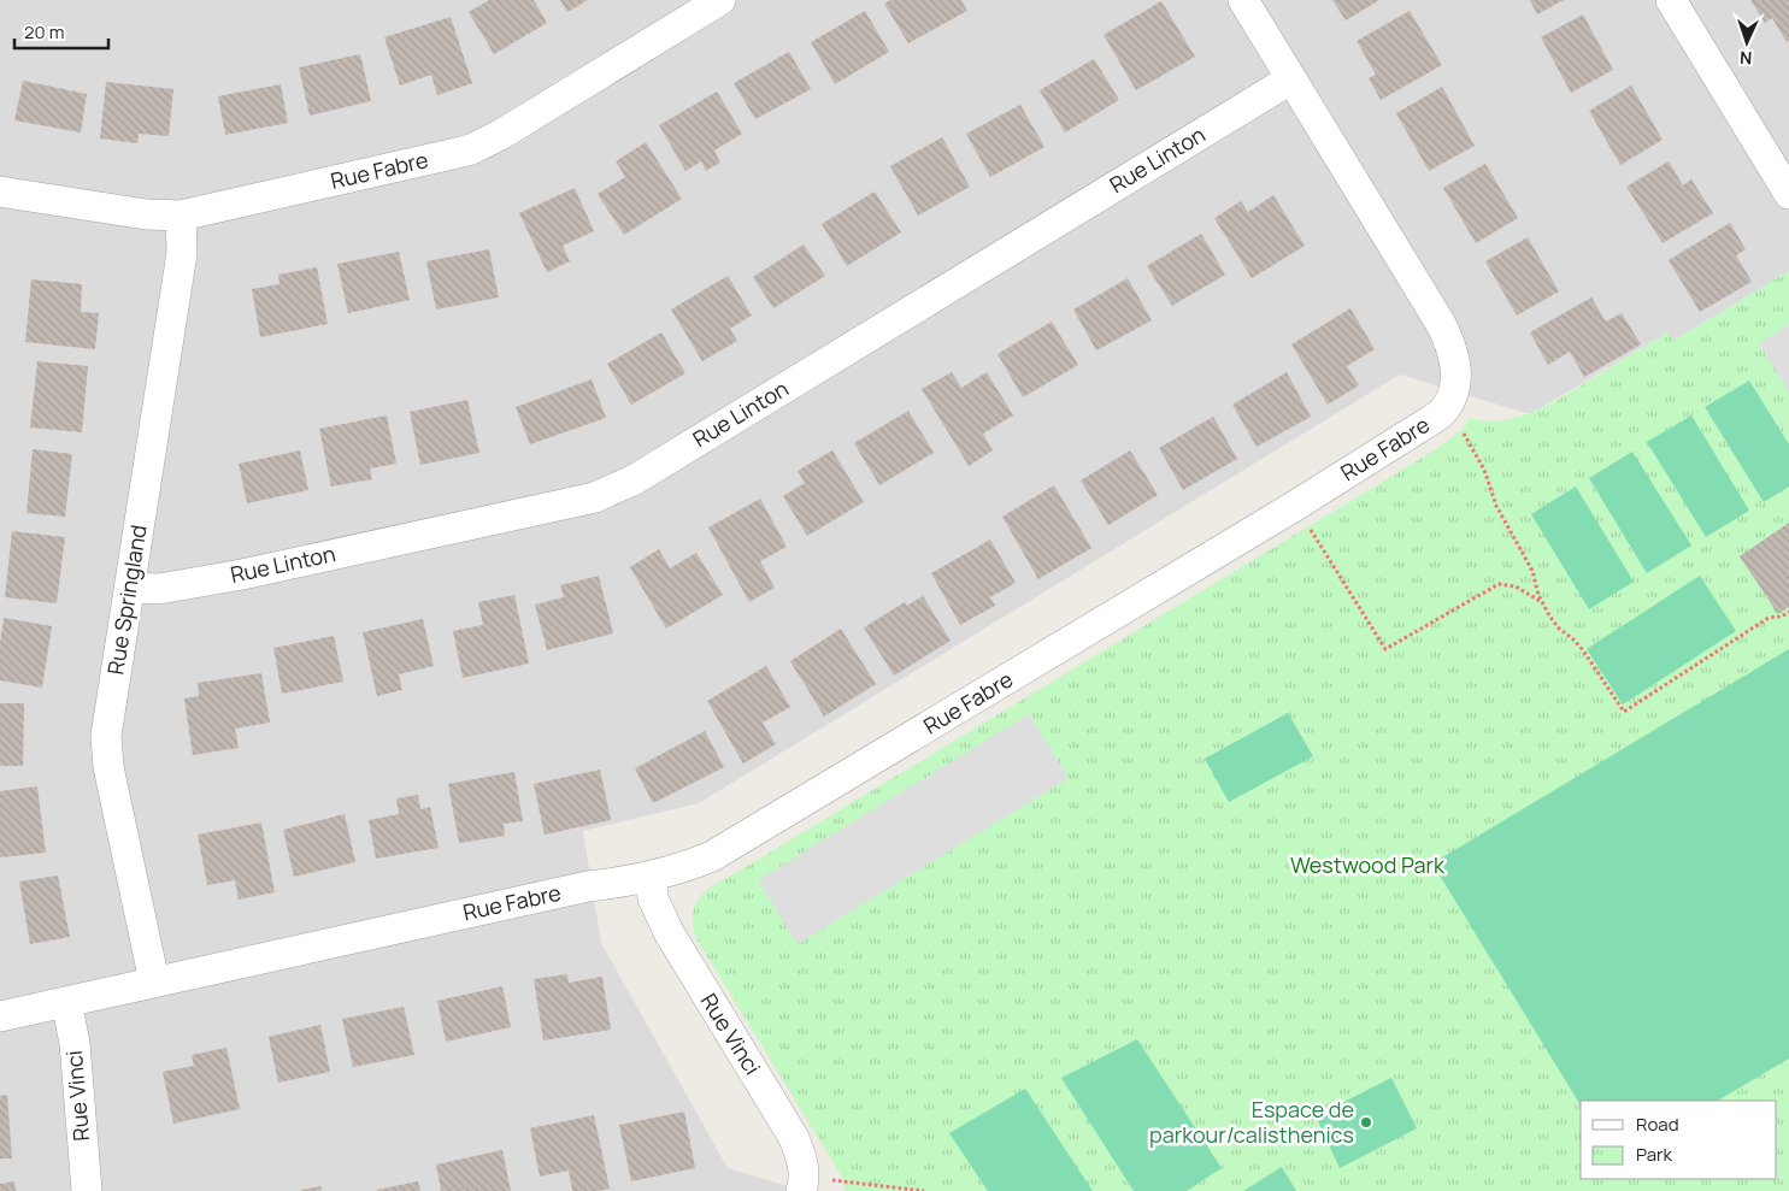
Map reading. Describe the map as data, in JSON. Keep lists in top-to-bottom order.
{
  "streets": {
    "street": [
      "Rue Linton",
      "Rue Fabre",
      "Rue Springland",
      "Rue Vinci"
    ]
  },
  "crossings": [
    ["Rue Linton", "Rue Fabre"],
    ["Rue Linton", "Rue Springland"],
    ["Rue Fabre", "Rue Springland"],
    ["Rue Fabre", "Rue Vinci"]
  ],
  "parks": ["Westwood Park"],
  "places": ["Espace de parkour/calisthenics"],
  "legend": ["Road", "Park"],
  "scale_bar": "20 m",
  "north": "bottom"
}
